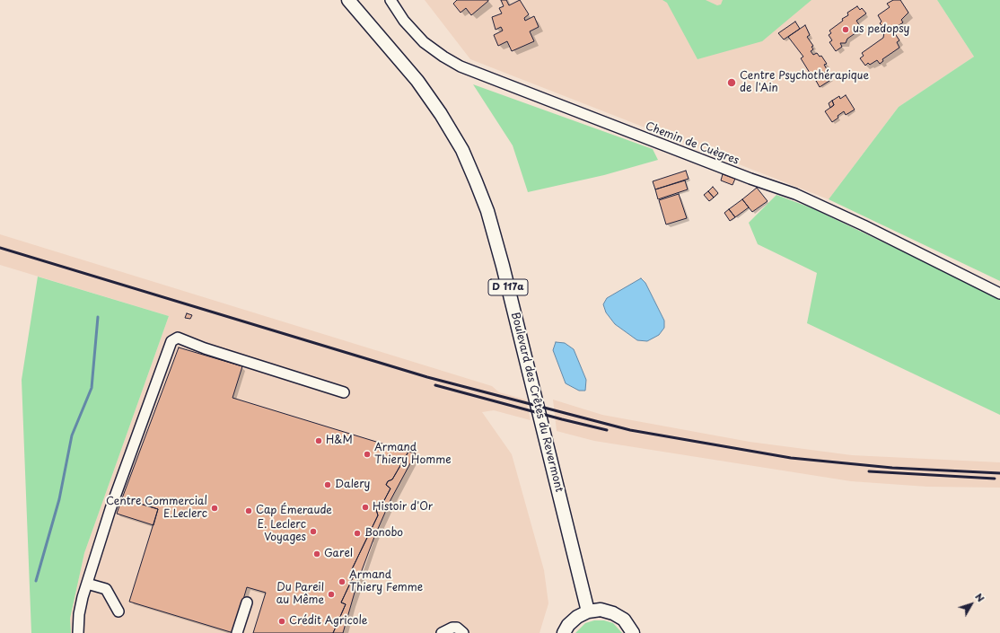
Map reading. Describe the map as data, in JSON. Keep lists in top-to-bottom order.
{
  "streets": {
    "main road": ["D 117a", "Boulevard des Crêtes du Revermont"],
    "street": ["Chemin de Cuègres"]
  },
  "places": [
    "us pedopsy",
    "Centre Psychothérapique de l'Ain",
    "H&M",
    "Armand Thiery Homme",
    "Dalery",
    "Histoir d'Or",
    "Centre Commercial E.Leclerc",
    "Cap Émeraude",
    "E. Leclerc Voyages",
    "Bonobo",
    "Garel",
    "Armand Thiery Femme",
    "Du Pareil au Même",
    "Crédit Agricole"
  ],
  "north": "top right"
}
